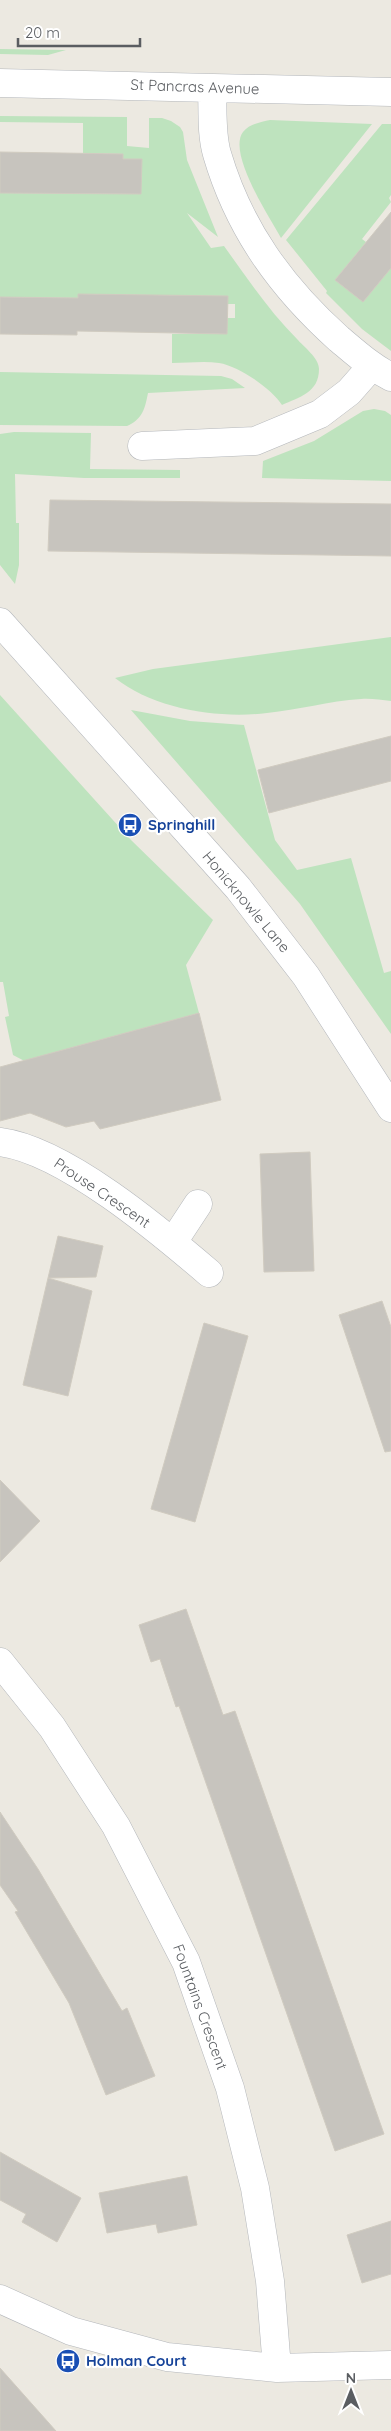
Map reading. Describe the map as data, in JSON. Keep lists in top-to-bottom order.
{
  "streets": {
    "street": [
      "St Pancras Avenue",
      "Honicknowle Lane",
      "Prouse Crescent",
      "Fountains Crescent"
    ]
  },
  "places": {
    "bus stop": ["Springhill", "Holman Court"]
  },
  "scale_bar": "20 m",
  "north": "top"
}
